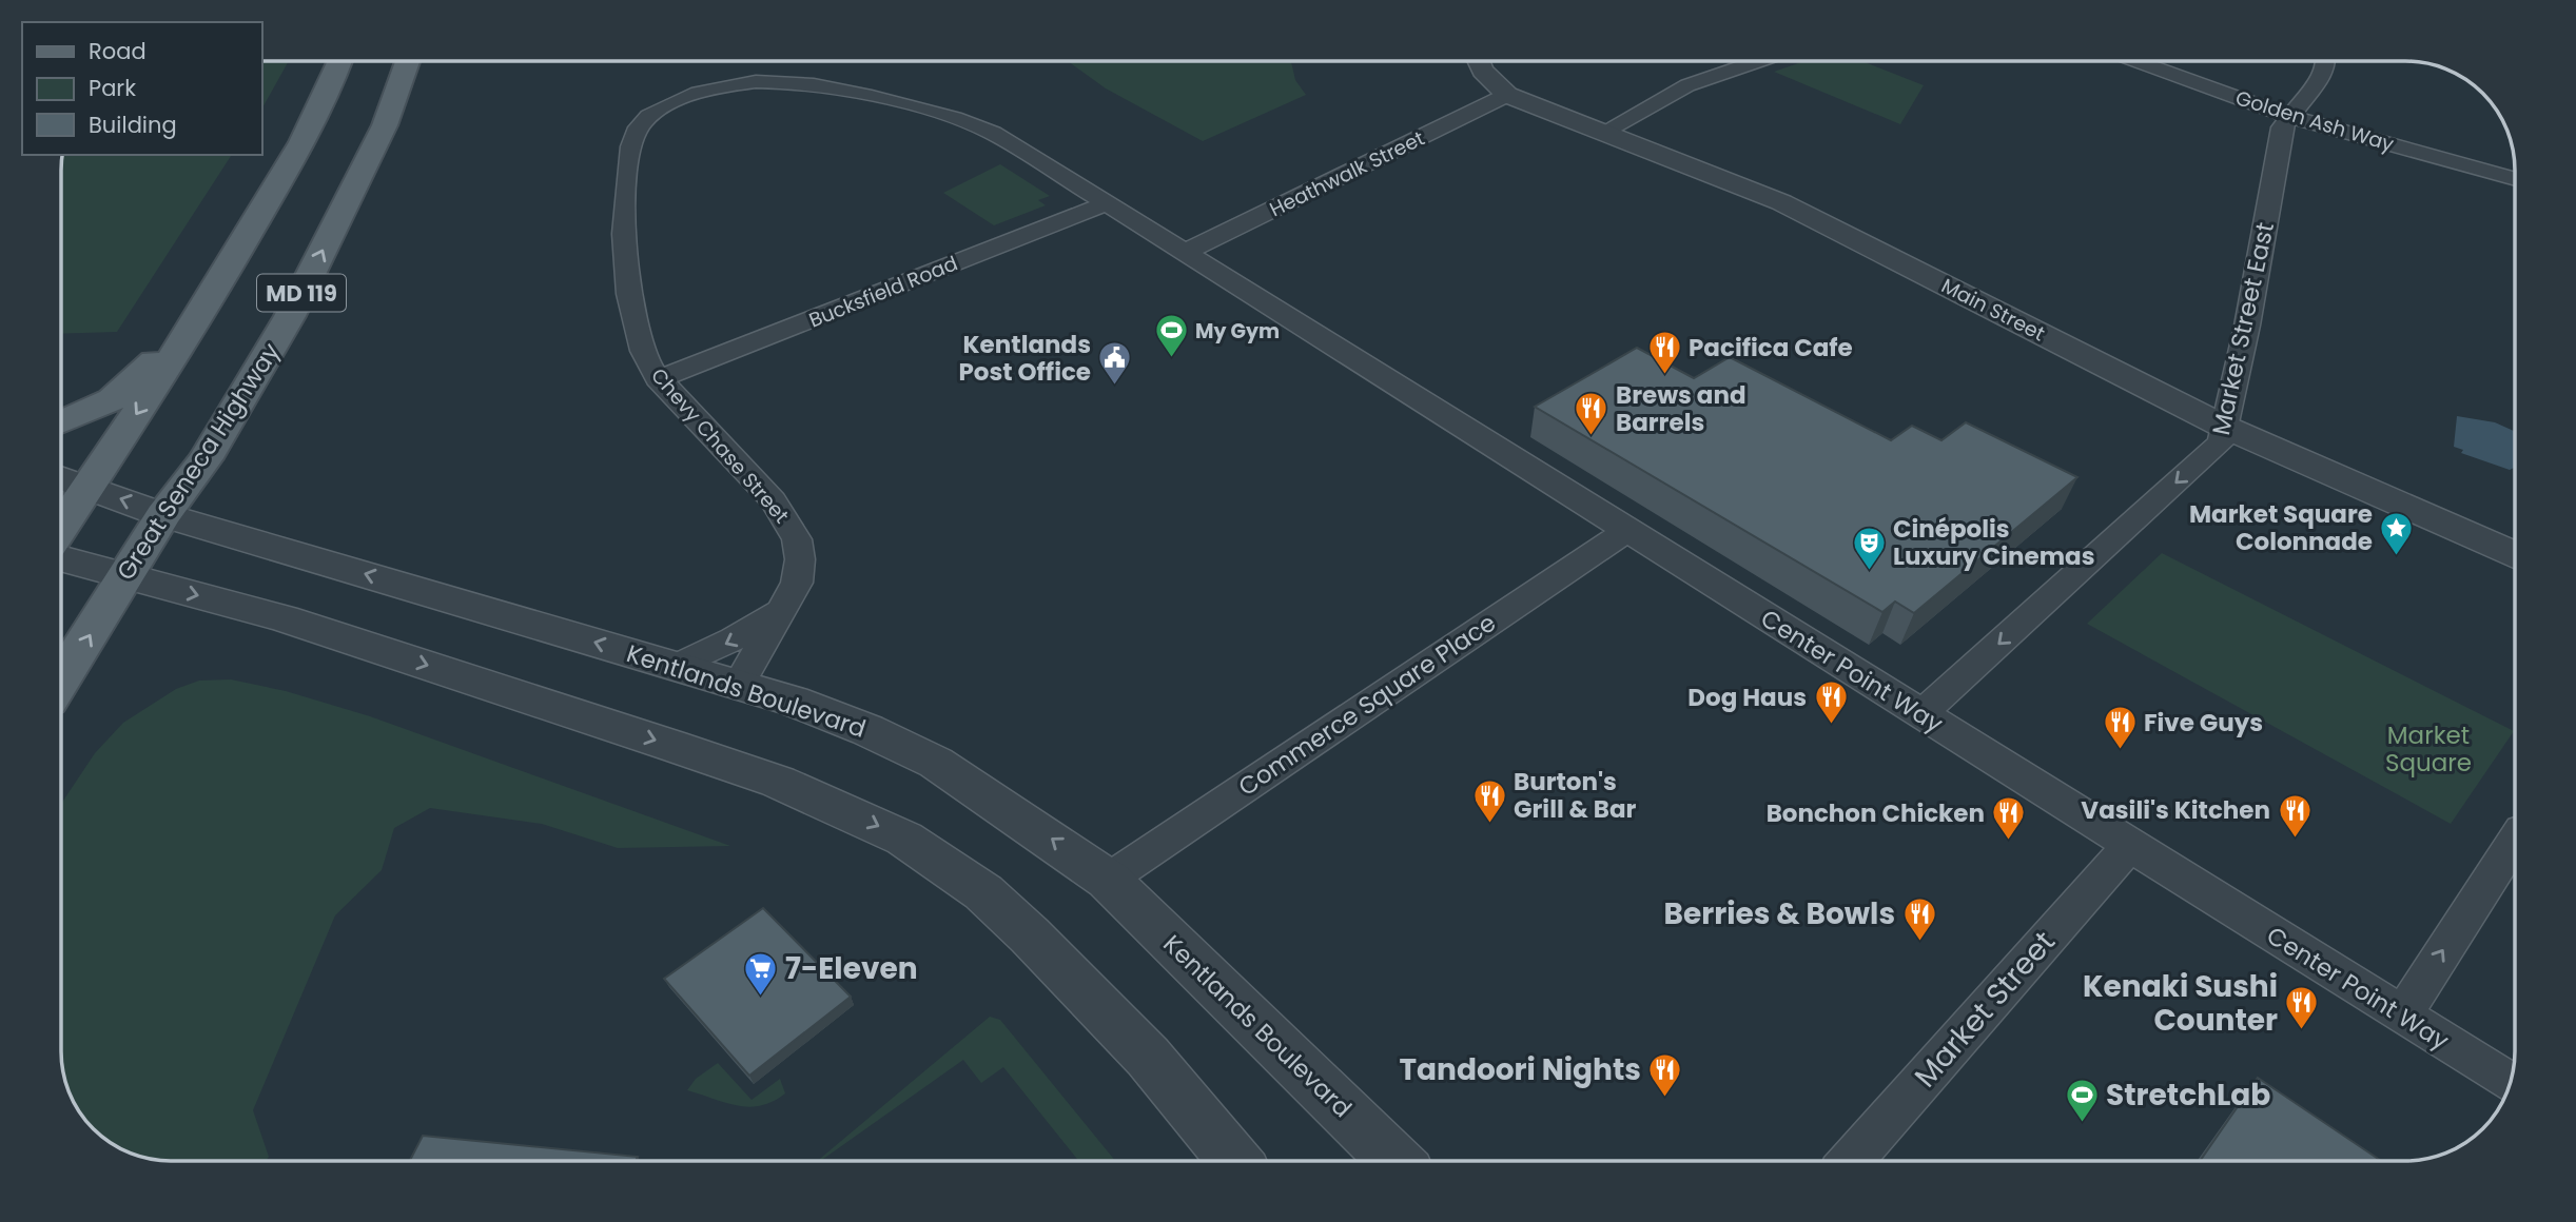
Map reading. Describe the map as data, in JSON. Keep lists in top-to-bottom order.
{
  "streets": {
    "main road": ["MD 119", "Great Seneca Highway"],
    "street": [
      "Golden Ash Way",
      "Heathwalk Street",
      "Bucksfield Road",
      "Main Street",
      "Market Street East",
      "Chevy Chase Street",
      "Center Point Way",
      "Kentlands Boulevard",
      "Commerce Square Place",
      "Market Street"
    ]
  },
  "crossings": [
    ["Golden Ash Way", "Market Street East"],
    ["Heathwalk Street", "Main Street"],
    ["Heathwalk Street", "Chevy Chase Street"],
    ["Heathwalk Street", "Center Point Way"],
    ["Bucksfield Road", "Chevy Chase Street"],
    ["MD 119", "Kentlands Boulevard"],
    ["Main Street", "Market Street East"],
    ["Market Street East", "Center Point Way"],
    ["Chevy Chase Street", "Center Point Way"],
    ["Chevy Chase Street", "Kentlands Boulevard"],
    ["Great Seneca Highway", "Kentlands Boulevard"],
    ["Center Point Way", "Commerce Square Place"],
    ["Center Point Way", "Market Street"],
    ["Kentlands Boulevard", "Commerce Square Place"]
  ],
  "one_way": ["Market Street East"],
  "parks": ["Market Square"],
  "places": {
    "sports": ["My Gym", "StretchLab"],
    "restaurant": [
      "Pacifica Cafe",
      "Brews and Barrels",
      "Dog Haus",
      "Five Guys",
      "Burton's Grill & Bar",
      "Vasili's Kitchen",
      "Bonchon Chicken",
      "Berries & Bowls",
      "Kenaki Sushi Counter",
      "Tandoori Nights"
    ],
    "public building": ["Kentlands Post Office"],
    "place": ["Market Square Colonnade"],
    "theatre": ["Cinépolis Luxury Cinemas"],
    "supermarket": ["7-Eleven"]
  },
  "legend": ["Road", "Park", "Building"]
}
